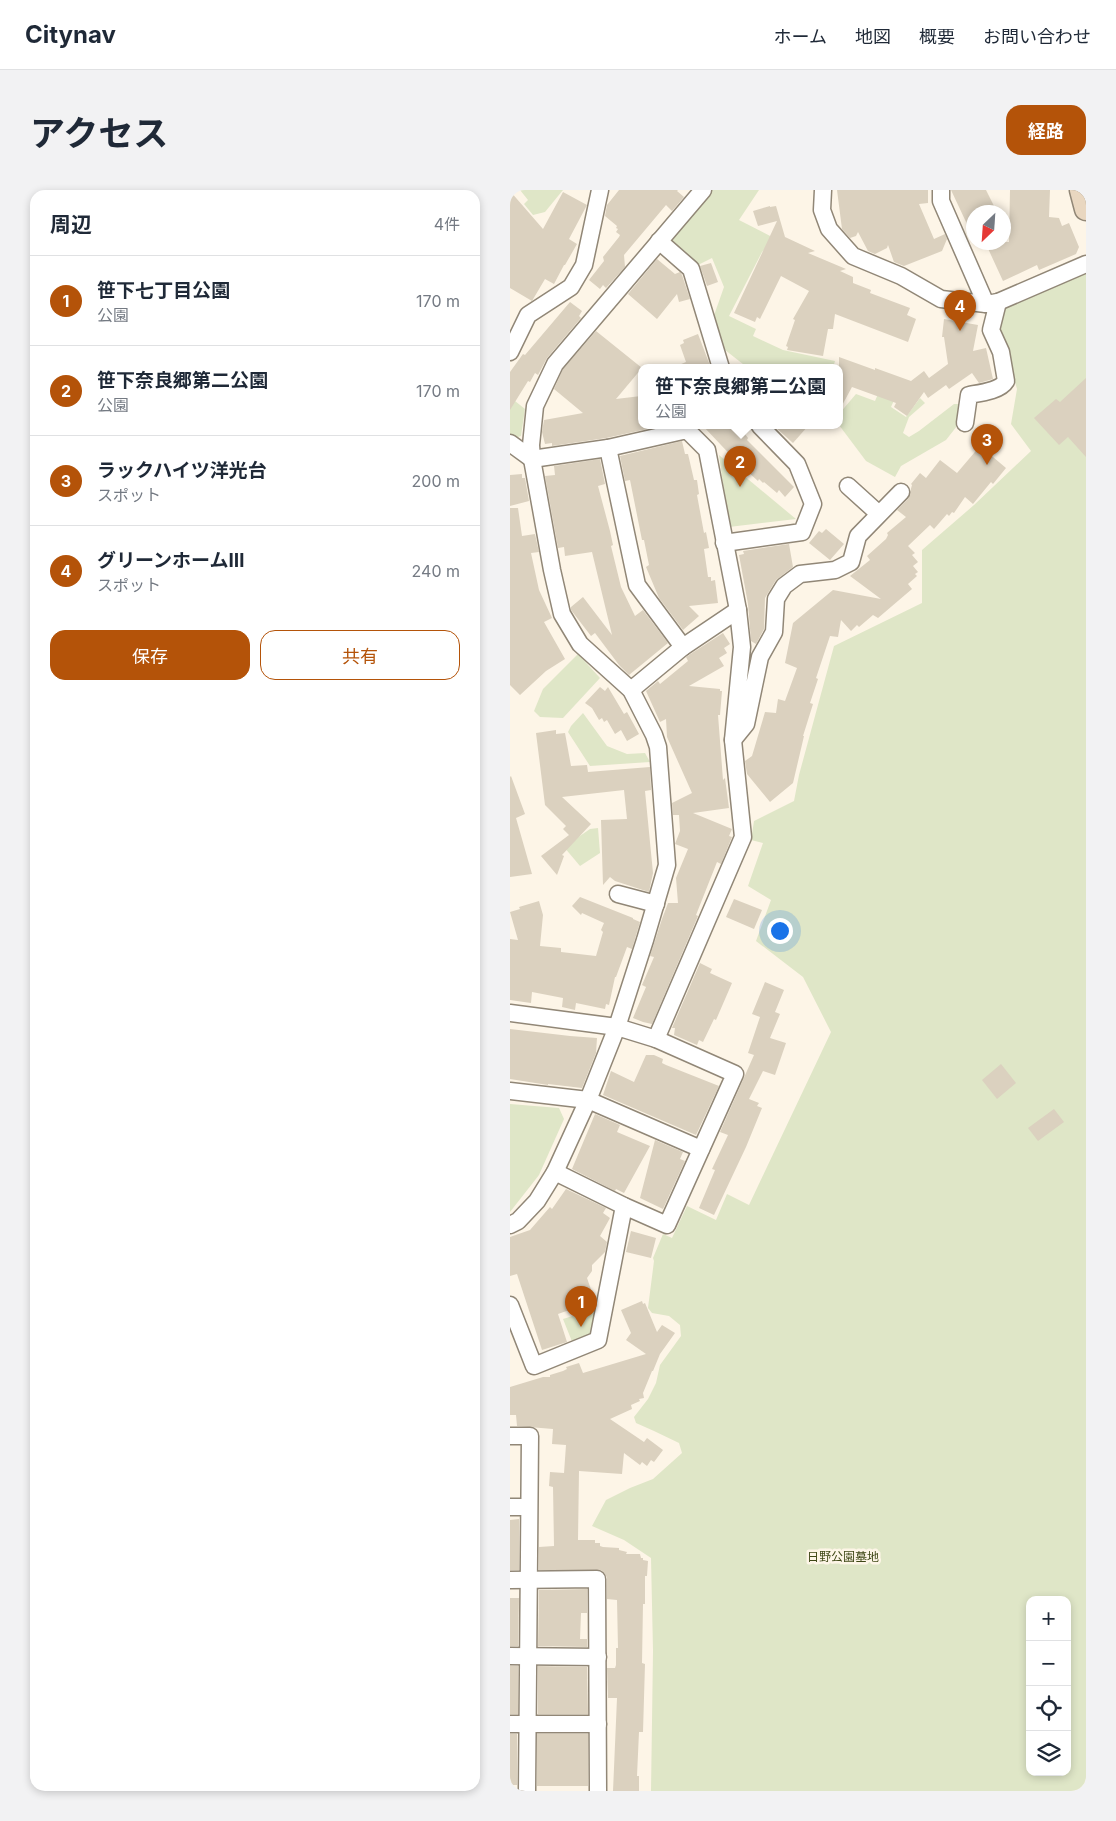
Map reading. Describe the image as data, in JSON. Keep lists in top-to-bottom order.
{
  "parks": ["日野公園墓地"],
  "north": "bottom left",
  "page": {
    "header": "Citynav",
    "nav": [
      "ホーム",
      "地図",
      "概要",
      "お問い合わせ"
    ],
    "title": "アクセス",
    "buttons": [
      "経路",
      ["保存", "共有"]
    ],
    "heading": ["周辺", "4件"],
    "list": [
      {
        "mark": "1",
        "name": "笹下七丁目公園",
        "note": "公園",
        "value": "170 m"
      },
      {
        "mark": "2",
        "name": "笹下奈良郷第二公園",
        "note": "公園",
        "value": "170 m"
      },
      {
        "mark": "3",
        "name": "ラックハイツ洋光台",
        "note": "スポット",
        "value": "200 m"
      },
      {
        "mark": "4",
        "name": "グリーンホームⅢ",
        "note": "スポット",
        "value": "240 m"
      }
    ],
    "pins": [
      "4",
      "3",
      "2",
      "1"
    ],
    "popup": ["笹下奈良郷第二公園", "公園"],
    "map_buttons": ["+", "−"]
  }
}
